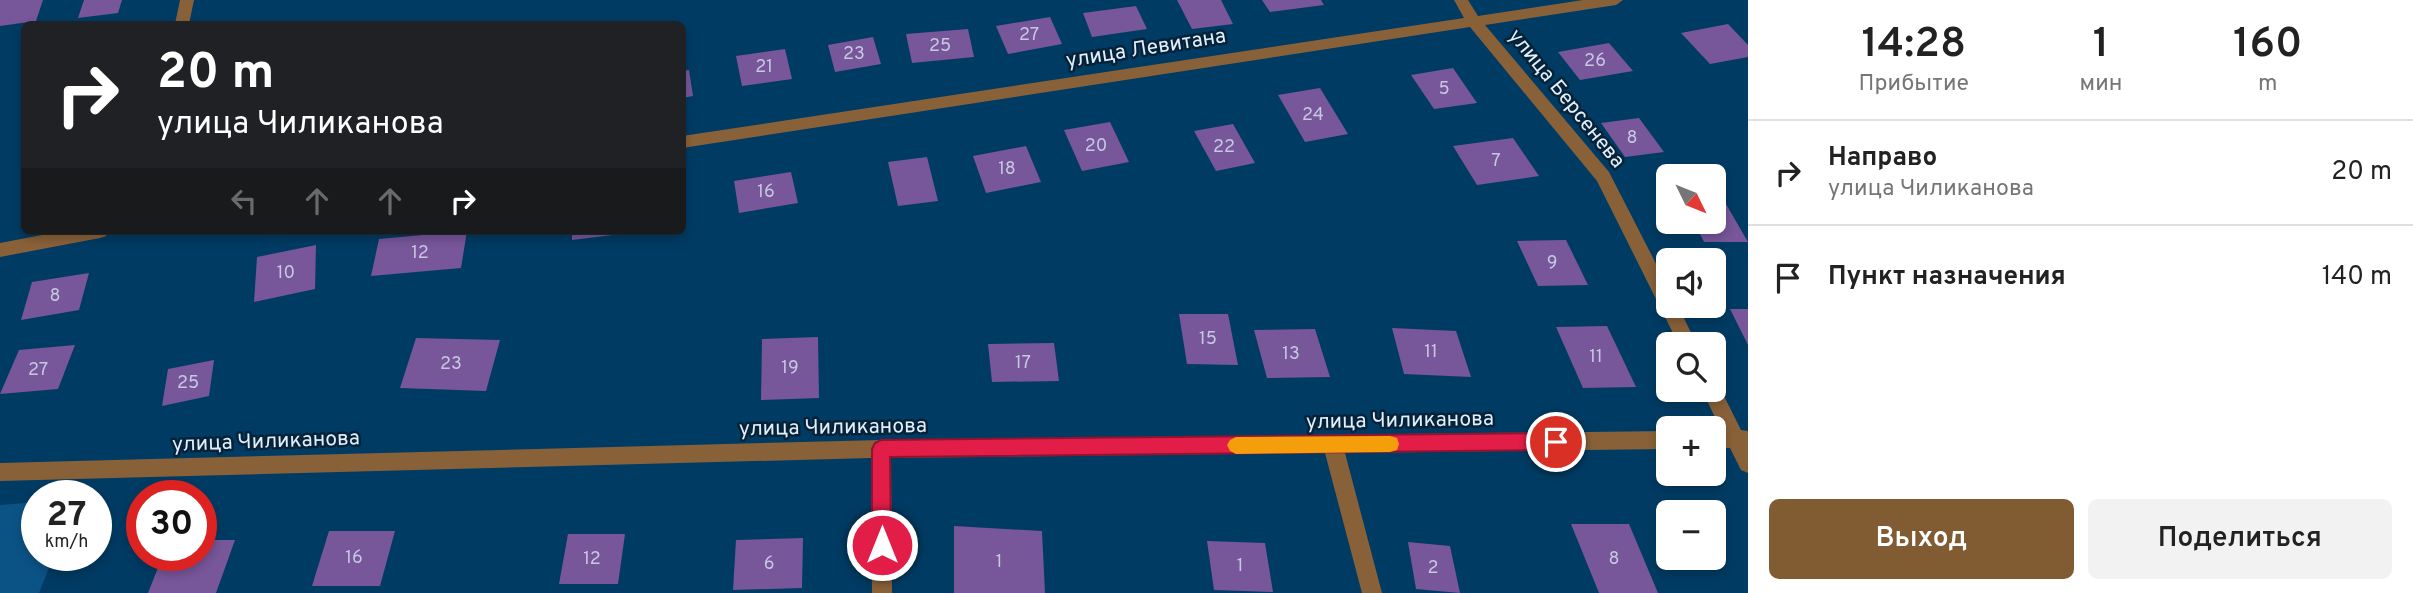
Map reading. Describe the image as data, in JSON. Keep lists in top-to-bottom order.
{
  "streets": {
    "street": ["улица Левитана", "улица Берсенева", "улица Чиликанова"]
  },
  "crossings": [
    ["улица Левитана", "улица Берсенева"]
  ],
  "house_numbers": [
    "27",
    "25",
    "23",
    "26",
    "21",
    "5",
    "24",
    "8",
    "20",
    "22",
    "7",
    "18",
    "16",
    "12",
    "9",
    "10",
    "8",
    "15",
    "11",
    "13",
    "11",
    "17",
    "23",
    "19",
    "27",
    "25",
    "16",
    "12",
    "8",
    "1",
    "6",
    "1",
    "2"
  ],
  "north": "bottom right",
  "page": {
    "eta": [
      "14:28",
      "Прибытие",
      "1",
      "мин",
      "160",
      "m"
    ],
    "turn": ["20 m", "улица Чиликанова"],
    "list": [
      {
        "name": "Направо",
        "note": "улица Чиликанова",
        "value": "20 m"
      },
      {
        "name": "Пункт назначения",
        "value": "140 m"
      }
    ],
    "map_buttons": ["+", "−"],
    "speed": "27 km/h",
    "limit": "30",
    "buttons": ["Выход", "Поделиться"]
  }
}
